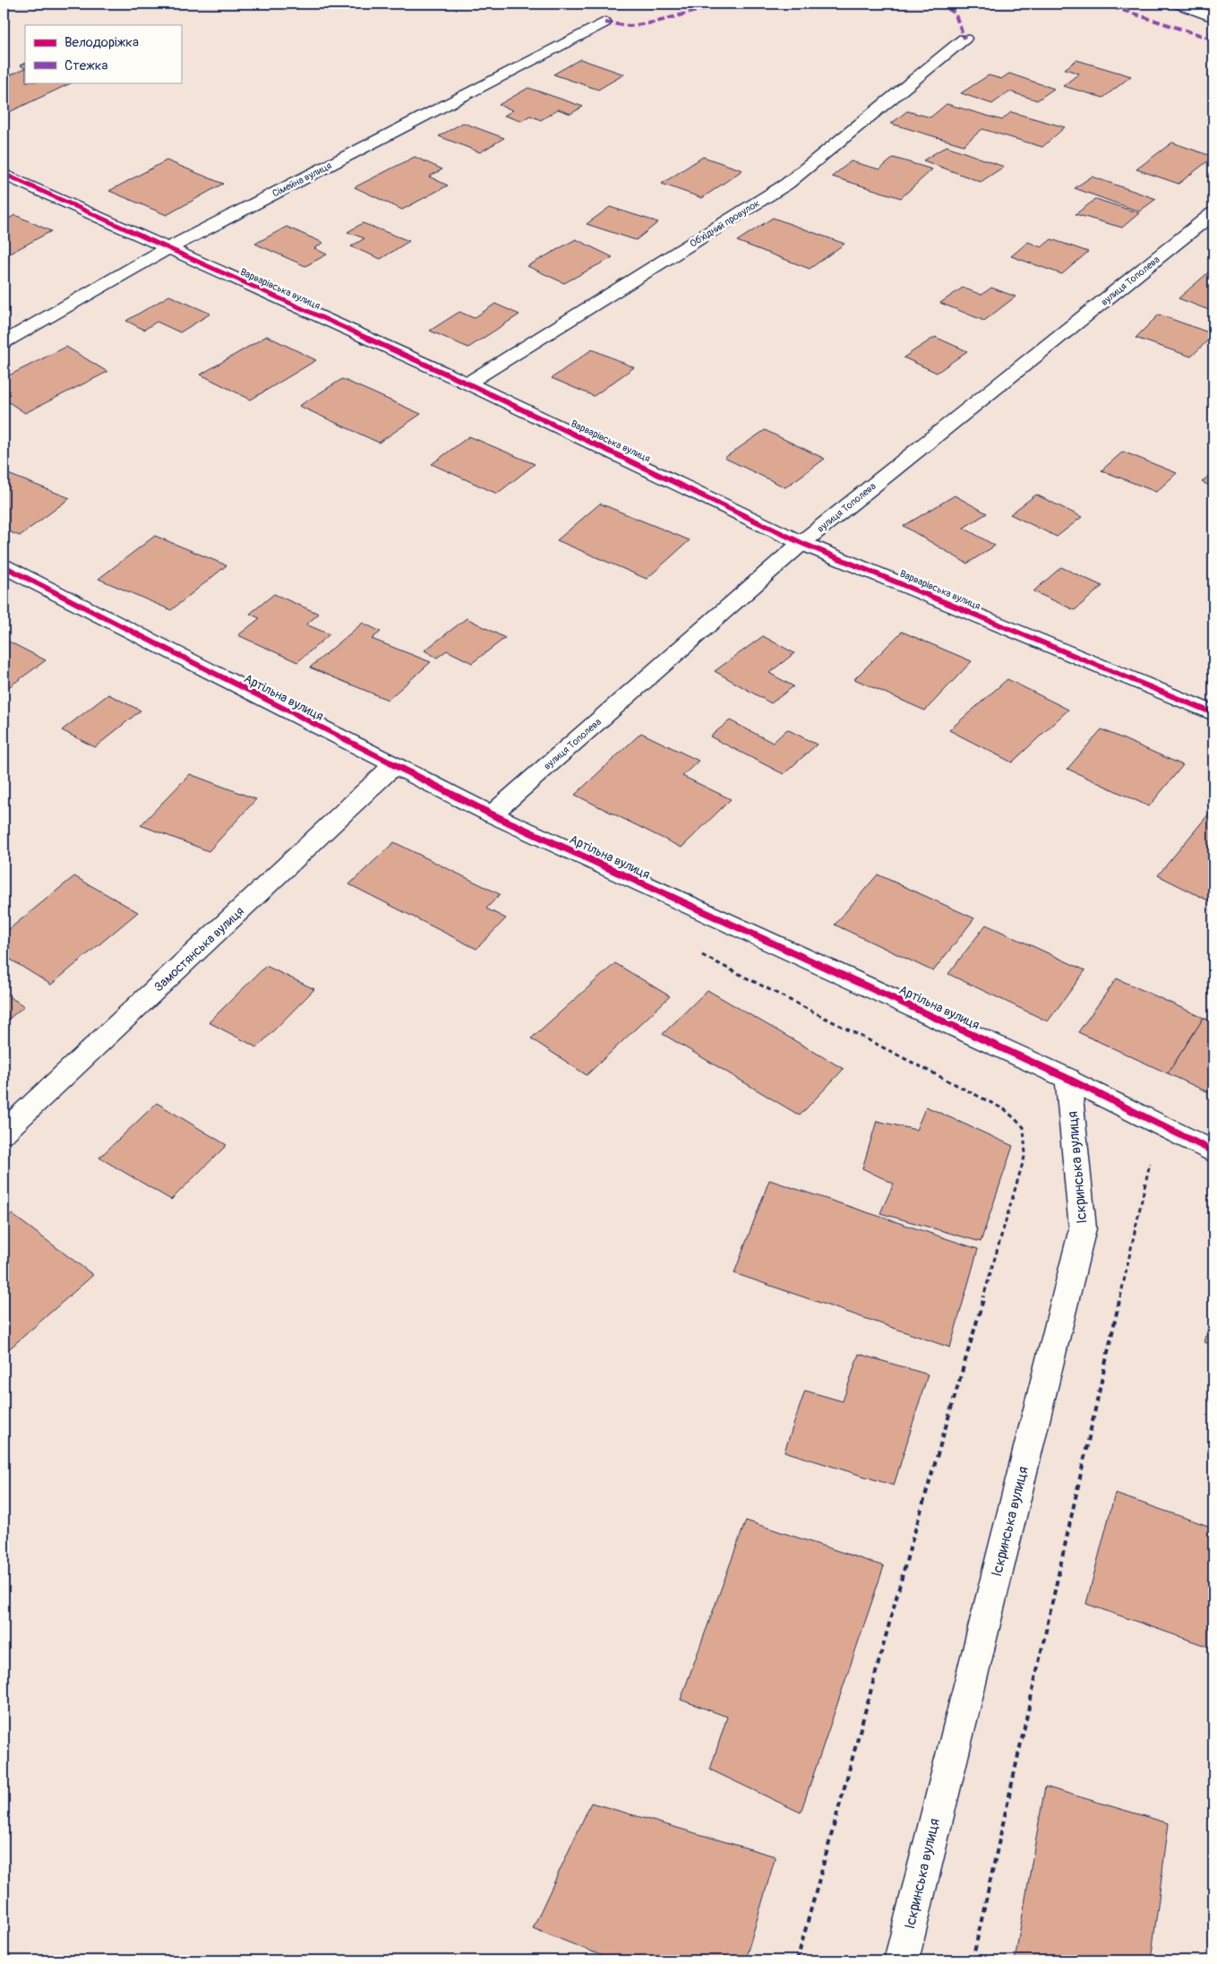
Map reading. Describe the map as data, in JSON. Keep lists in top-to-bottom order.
{
  "streets": {
    "street": [
      "Сімейна вулиця",
      "Обхідний провулок",
      "вулиця Тополева",
      "Варварівська вулиця",
      "Артільна вулиця",
      "Замостянська вулиця",
      "Іскринська вулиця"
    ]
  },
  "crossings": [
    ["Сімейна вулиця", "Варварівська вулиця"],
    ["Обхідний провулок", "Варварівська вулиця"],
    ["вулиця Тополева", "Варварівська вулиця"],
    ["вулиця Тополева", "Артільна вулиця"],
    ["Артільна вулиця", "Замостянська вулиця"],
    ["Артільна вулиця", "Іскринська вулиця"]
  ],
  "legend": ["Велодоріжка", "Стежка"]
}
